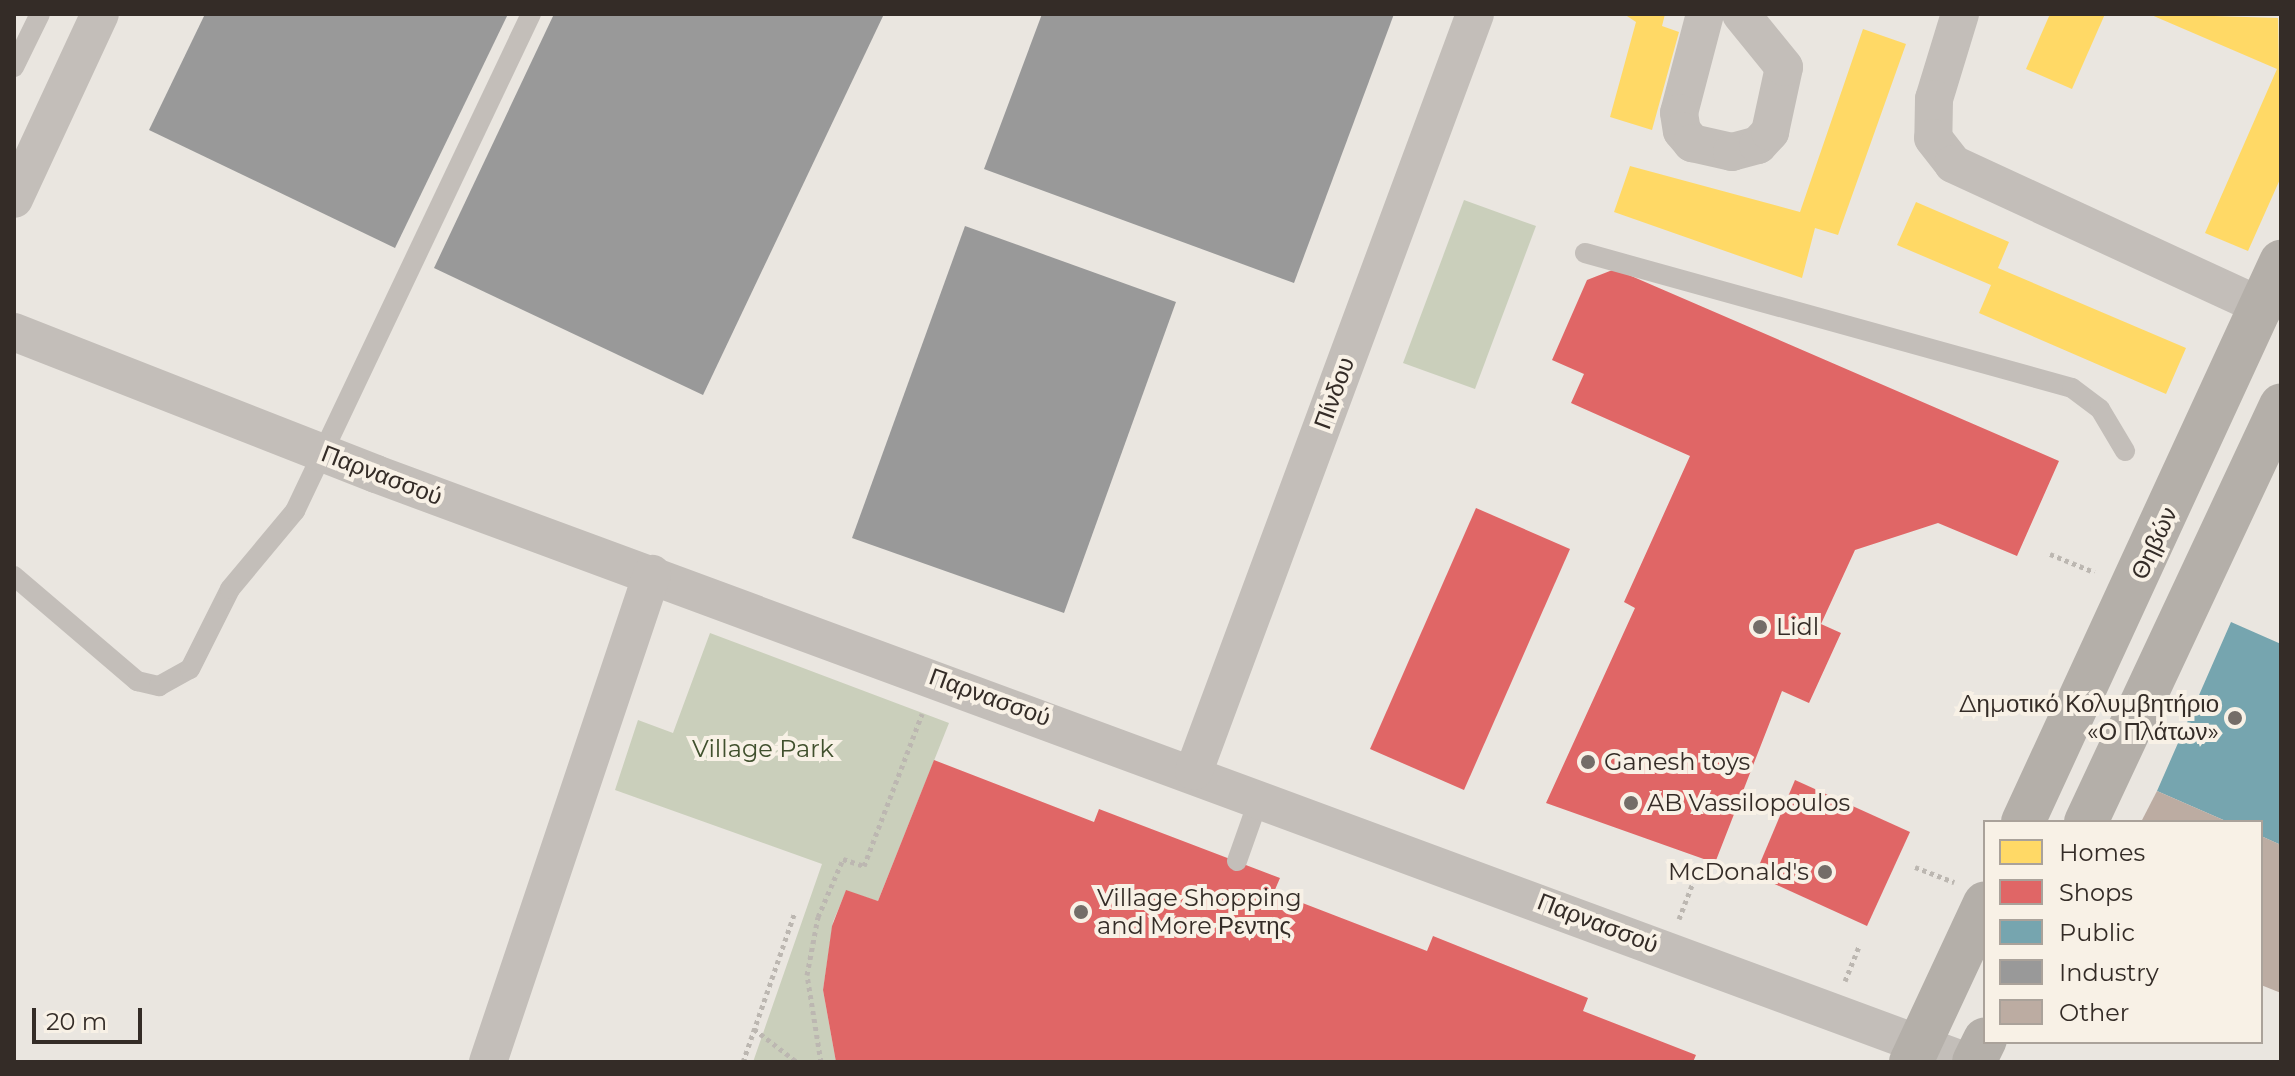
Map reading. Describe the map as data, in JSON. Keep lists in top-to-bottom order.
{
  "streets": {
    "main road": ["Θηβών"],
    "street": ["Πίνδου", "Παρνασσού"]
  },
  "crossings": [
    ["Πίνδου", "Παρνασσού"]
  ],
  "parks": ["Village Park"],
  "places": [
    "Lidl",
    "Δημοτικό Κολυμβητήριο «Ο Πλάτων»",
    "Ganesh toys",
    "AB Vassilopoulos",
    "McDonald's",
    "Village Shopping and More Ρεντης"
  ],
  "legend": [
    "Homes",
    "Shops",
    "Public",
    "Industry",
    "Other"
  ],
  "scale_bar": "20 m"
}
